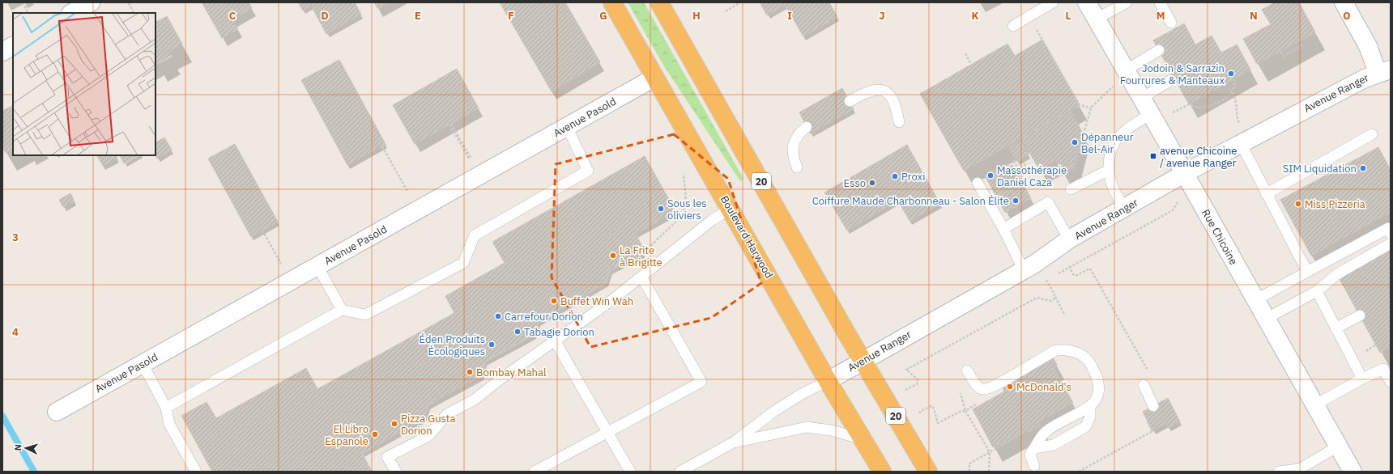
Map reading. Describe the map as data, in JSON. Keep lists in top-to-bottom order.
{
  "streets": {
    "highway": ["20", "Boulevard Harwood"],
    "street": ["Avenue Ranger", "Avenue Pasold", "Rue Chicoine"]
  },
  "crossings": [
    ["Avenue Ranger", "20"],
    ["Avenue Ranger", "Boulevard Harwood"],
    ["Avenue Ranger", "Rue Chicoine"],
    ["Avenue Pasold", "Boulevard Harwood"]
  ],
  "places": {
    "other": [
      "Jodoin & Sarrazin Fourrures & Manteaux",
      "Dépanneur Bel-Air",
      "SIM Liquidation",
      "Massothérapie Daniel Caza",
      "Proxi",
      "Esso",
      "Coiffure Maude Charbonneau - Salon Élite",
      "Miss Pizzeria",
      "Sous les oliviers",
      "La Frite à Brigitte",
      "Buffet Win Wah",
      "Carrefour Dorion",
      "Tabagie Dorion",
      "Éden Produits Écologiques",
      "Bombay Mahal",
      "McDonald's",
      "Pizza Gusta Dorion",
      "El Libro Espanole"
    ],
    "transit": ["avenue Chicoine / avenue Ranger"]
  },
  "north": "left",
  "grid": {
    "columns": [
      "C",
      "D",
      "E",
      "F",
      "G",
      "H",
      "I",
      "J",
      "K",
      "L",
      "M",
      "N",
      "O"
    ],
    "rows": ["3", "4"]
  }
}
